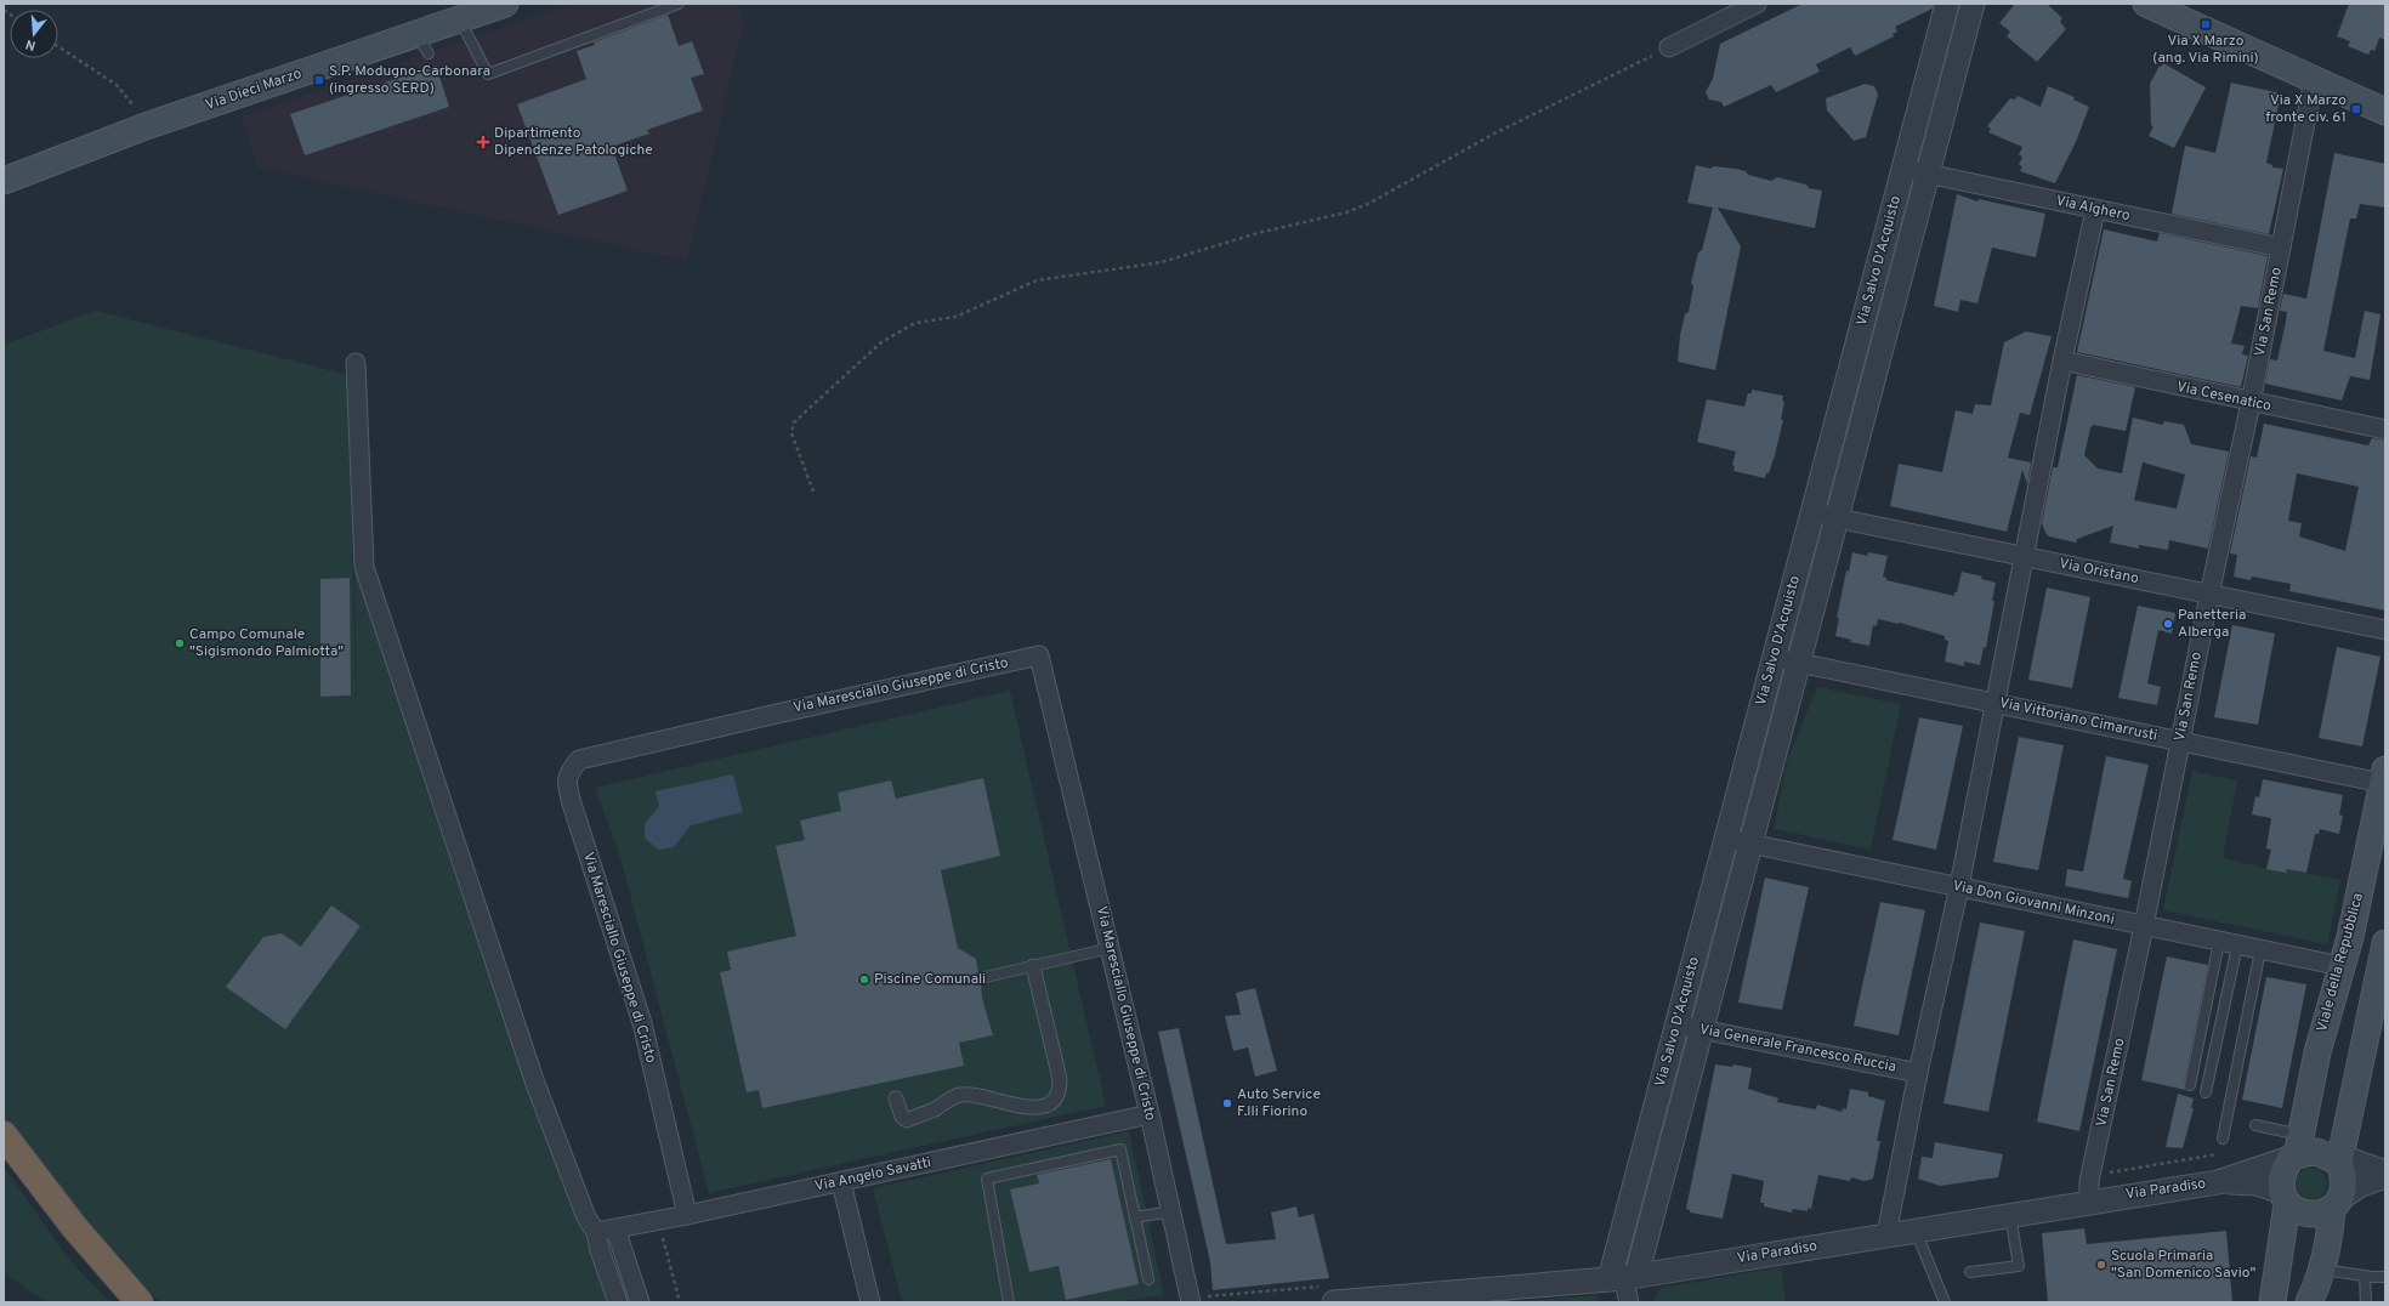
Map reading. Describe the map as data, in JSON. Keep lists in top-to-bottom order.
{
  "streets": {
    "main road": ["Via Dieci Marzo", "Viale della Repubblica"],
    "street": [
      "Via Alghero",
      "Via Salvo D'Acquisto",
      "Via San Remo",
      "Via Cesenatico",
      "Via Oristano",
      "Via Maresciallo Giuseppe di Cristo",
      "Via Vittoriano Cimarrusti",
      "Via Don Giovanni Minzoni",
      "Via Generale Francesco Ruccia",
      "Via Angelo Savatti",
      "Via Paradiso"
    ]
  },
  "crossings": [
    ["Via Alghero", "Via Salvo D'Acquisto"],
    ["Via Alghero", "Via San Remo"],
    ["Via Salvo D'Acquisto", "Via Oristano"],
    ["Via Salvo D'Acquisto", "Via Vittoriano Cimarrusti"],
    ["Via Salvo D'Acquisto", "Via Don Giovanni Minzoni"],
    ["Via Salvo D'Acquisto", "Via Generale Francesco Ruccia"],
    ["Via Salvo D'Acquisto", "Via Paradiso"],
    ["Via San Remo", "Via Cesenatico"],
    ["Via San Remo", "Via Oristano"],
    ["Via San Remo", "Via Vittoriano Cimarrusti"],
    ["Via San Remo", "Via Don Giovanni Minzoni"],
    ["Via San Remo", "Via Paradiso"],
    ["Via Maresciallo Giuseppe di Cristo", "Via Angelo Savatti"],
    ["Via Vittoriano Cimarrusti", "Viale della Repubblica"],
    ["Via Don Giovanni Minzoni", "Viale della Repubblica"],
    ["Viale della Repubblica", "Via Paradiso"]
  ],
  "places": {
    "transit": ["Via X Marzo (ang. Via Rimini)", "S.P. Modugno-Carbonara (ingresso SERD)", "Via X Marzo fronte civ. 61"],
    "health": ["Dipartimento Dipendenze Patologiche"],
    "other": [
      "Panetteria Alberga",
      "Campo Comunale \"Sigismondo Palmiotta\"",
      "Piscine Comunali",
      "Auto Service F.lli Fiorino",
      "Scuola Primaria \"San Domenico Savio\""
    ]
  },
  "north": "bottom"
}
